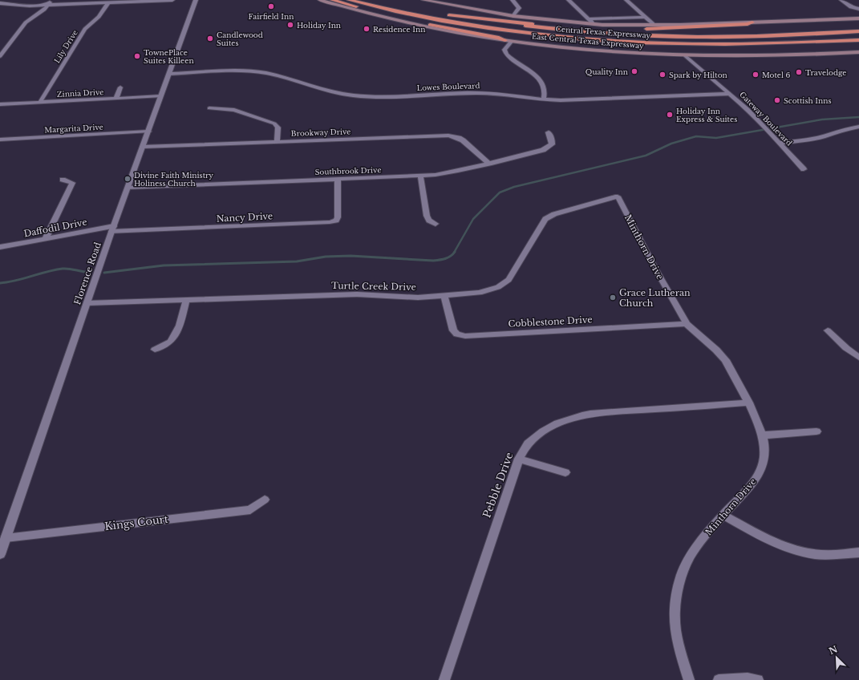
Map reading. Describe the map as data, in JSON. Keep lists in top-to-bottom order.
{
  "streets": {
    "highway": ["Central Texas Expressway"],
    "main road": ["East Central Texas Expressway"],
    "street": [
      "Lily Drive",
      "Lowes Boulevard",
      "Zinnia Drive",
      "Gateway Boulevard",
      "Margarita Drive",
      "Brookway Drive",
      "Southbrook Drive",
      "Nancy Drive",
      "Daffodil Drive",
      "Minthorn Drive",
      "Florence Road",
      "Turtle Creek Drive",
      "Cobblestone Drive",
      "Pebble Drive",
      "Kings Court"
    ]
  },
  "crossings": [
    ["Central Texas Expressway", "East Central Texas Expressway"],
    ["East Central Texas Expressway", "Gateway Boulevard"],
    ["Lily Drive", "Zinnia Drive"],
    ["Lowes Boulevard", "Gateway Boulevard"],
    ["Lowes Boulevard", "Florence Road"],
    ["Zinnia Drive", "Florence Road"],
    ["Margarita Drive", "Florence Road"],
    ["Brookway Drive", "Southbrook Drive"],
    ["Brookway Drive", "Florence Road"],
    ["Southbrook Drive", "Nancy Drive"],
    ["Southbrook Drive", "Florence Road"],
    ["Nancy Drive", "Daffodil Drive"],
    ["Nancy Drive", "Florence Road"],
    ["Daffodil Drive", "Florence Road"],
    ["Minthorn Drive", "Turtle Creek Drive"],
    ["Minthorn Drive", "Cobblestone Drive"],
    ["Minthorn Drive", "Pebble Drive"],
    ["Florence Road", "Turtle Creek Drive"],
    ["Florence Road", "Kings Court"],
    ["Turtle Creek Drive", "Cobblestone Drive"]
  ],
  "places": [
    "Fairfield Inn",
    "Holiday Inn",
    "Residence Inn",
    "Candlewood Suites",
    "TownePlace Suites Killeen",
    "Quality Inn",
    "Travelodge",
    "Spark by Hilton",
    "Motel 6",
    "Scottish Inns",
    "Holiday Inn Express & Suites",
    "Divine Faith Ministry Holiness Church",
    "Grace Lutheran Church"
  ],
  "north": "top left"
}
